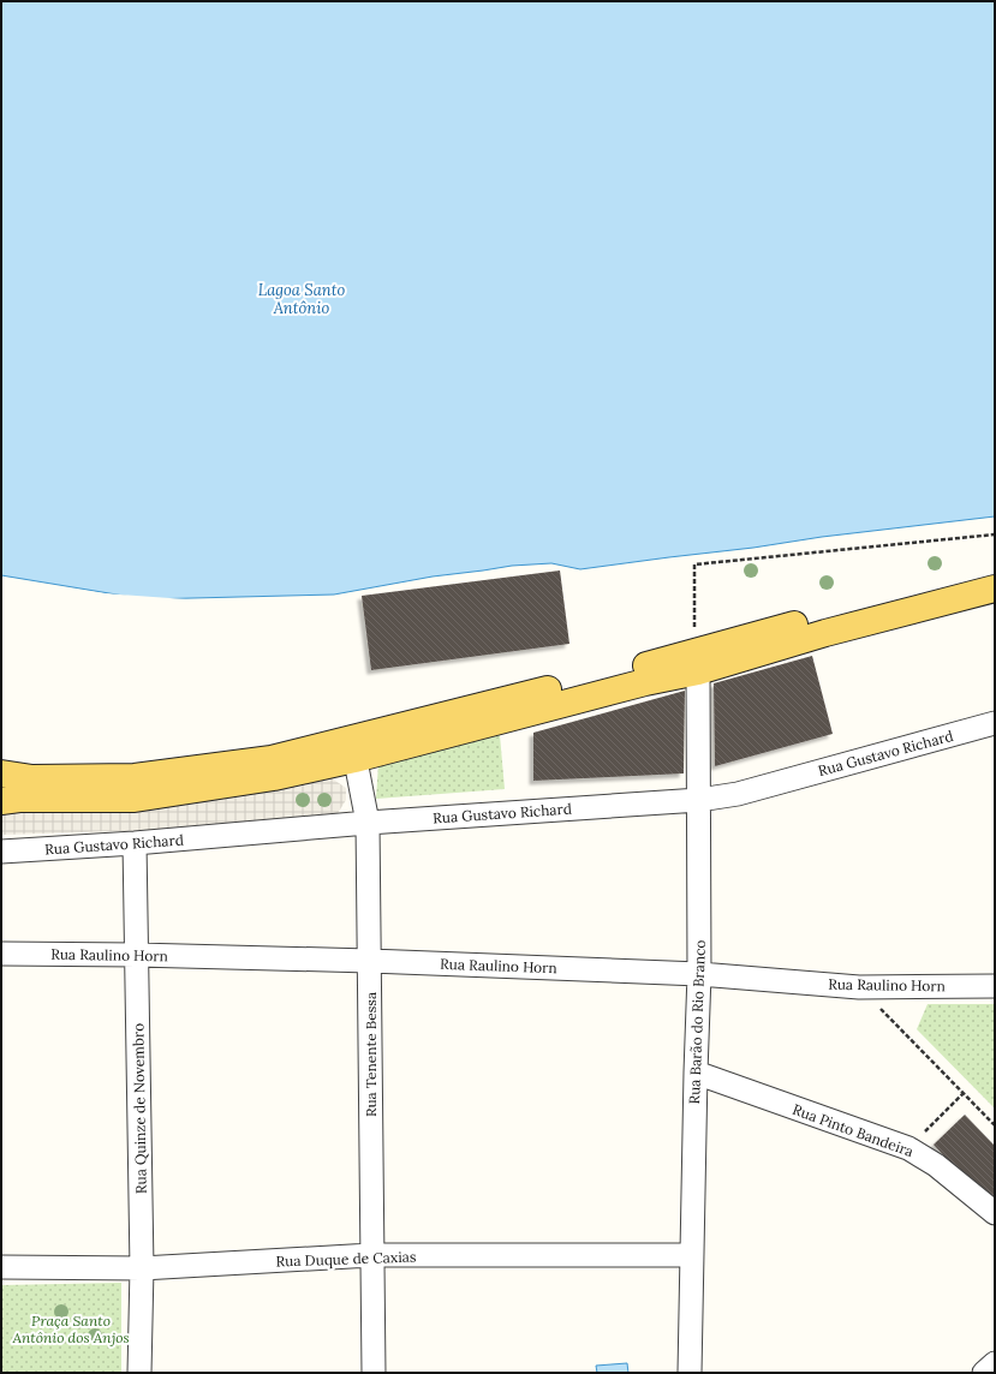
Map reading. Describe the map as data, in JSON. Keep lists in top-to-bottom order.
{
  "streets": {
    "street": [
      "Rua Gustavo Richard",
      "Rua Raulino Horn",
      "Rua Barão do Rio Branco",
      "Rua Tenente Bessa",
      "Rua Quinze de Novembro",
      "Rua Pinto Bandeira",
      "Rua Duque de Caxias"
    ]
  },
  "crossings": [
    ["Rua Gustavo Richard", "Rua Barão do Rio Branco"],
    ["Rua Gustavo Richard", "Rua Tenente Bessa"],
    ["Rua Gustavo Richard", "Rua Quinze de Novembro"],
    ["Rua Raulino Horn", "Rua Barão do Rio Branco"],
    ["Rua Raulino Horn", "Rua Tenente Bessa"],
    ["Rua Raulino Horn", "Rua Quinze de Novembro"],
    ["Rua Barão do Rio Branco", "Rua Pinto Bandeira"],
    ["Rua Barão do Rio Branco", "Rua Duque de Caxias"],
    ["Rua Tenente Bessa", "Rua Duque de Caxias"],
    ["Rua Quinze de Novembro", "Rua Duque de Caxias"]
  ],
  "water": ["Lagoa Santo Antônio"],
  "parks": ["Praça Santo Antônio dos Anjos"]
}
